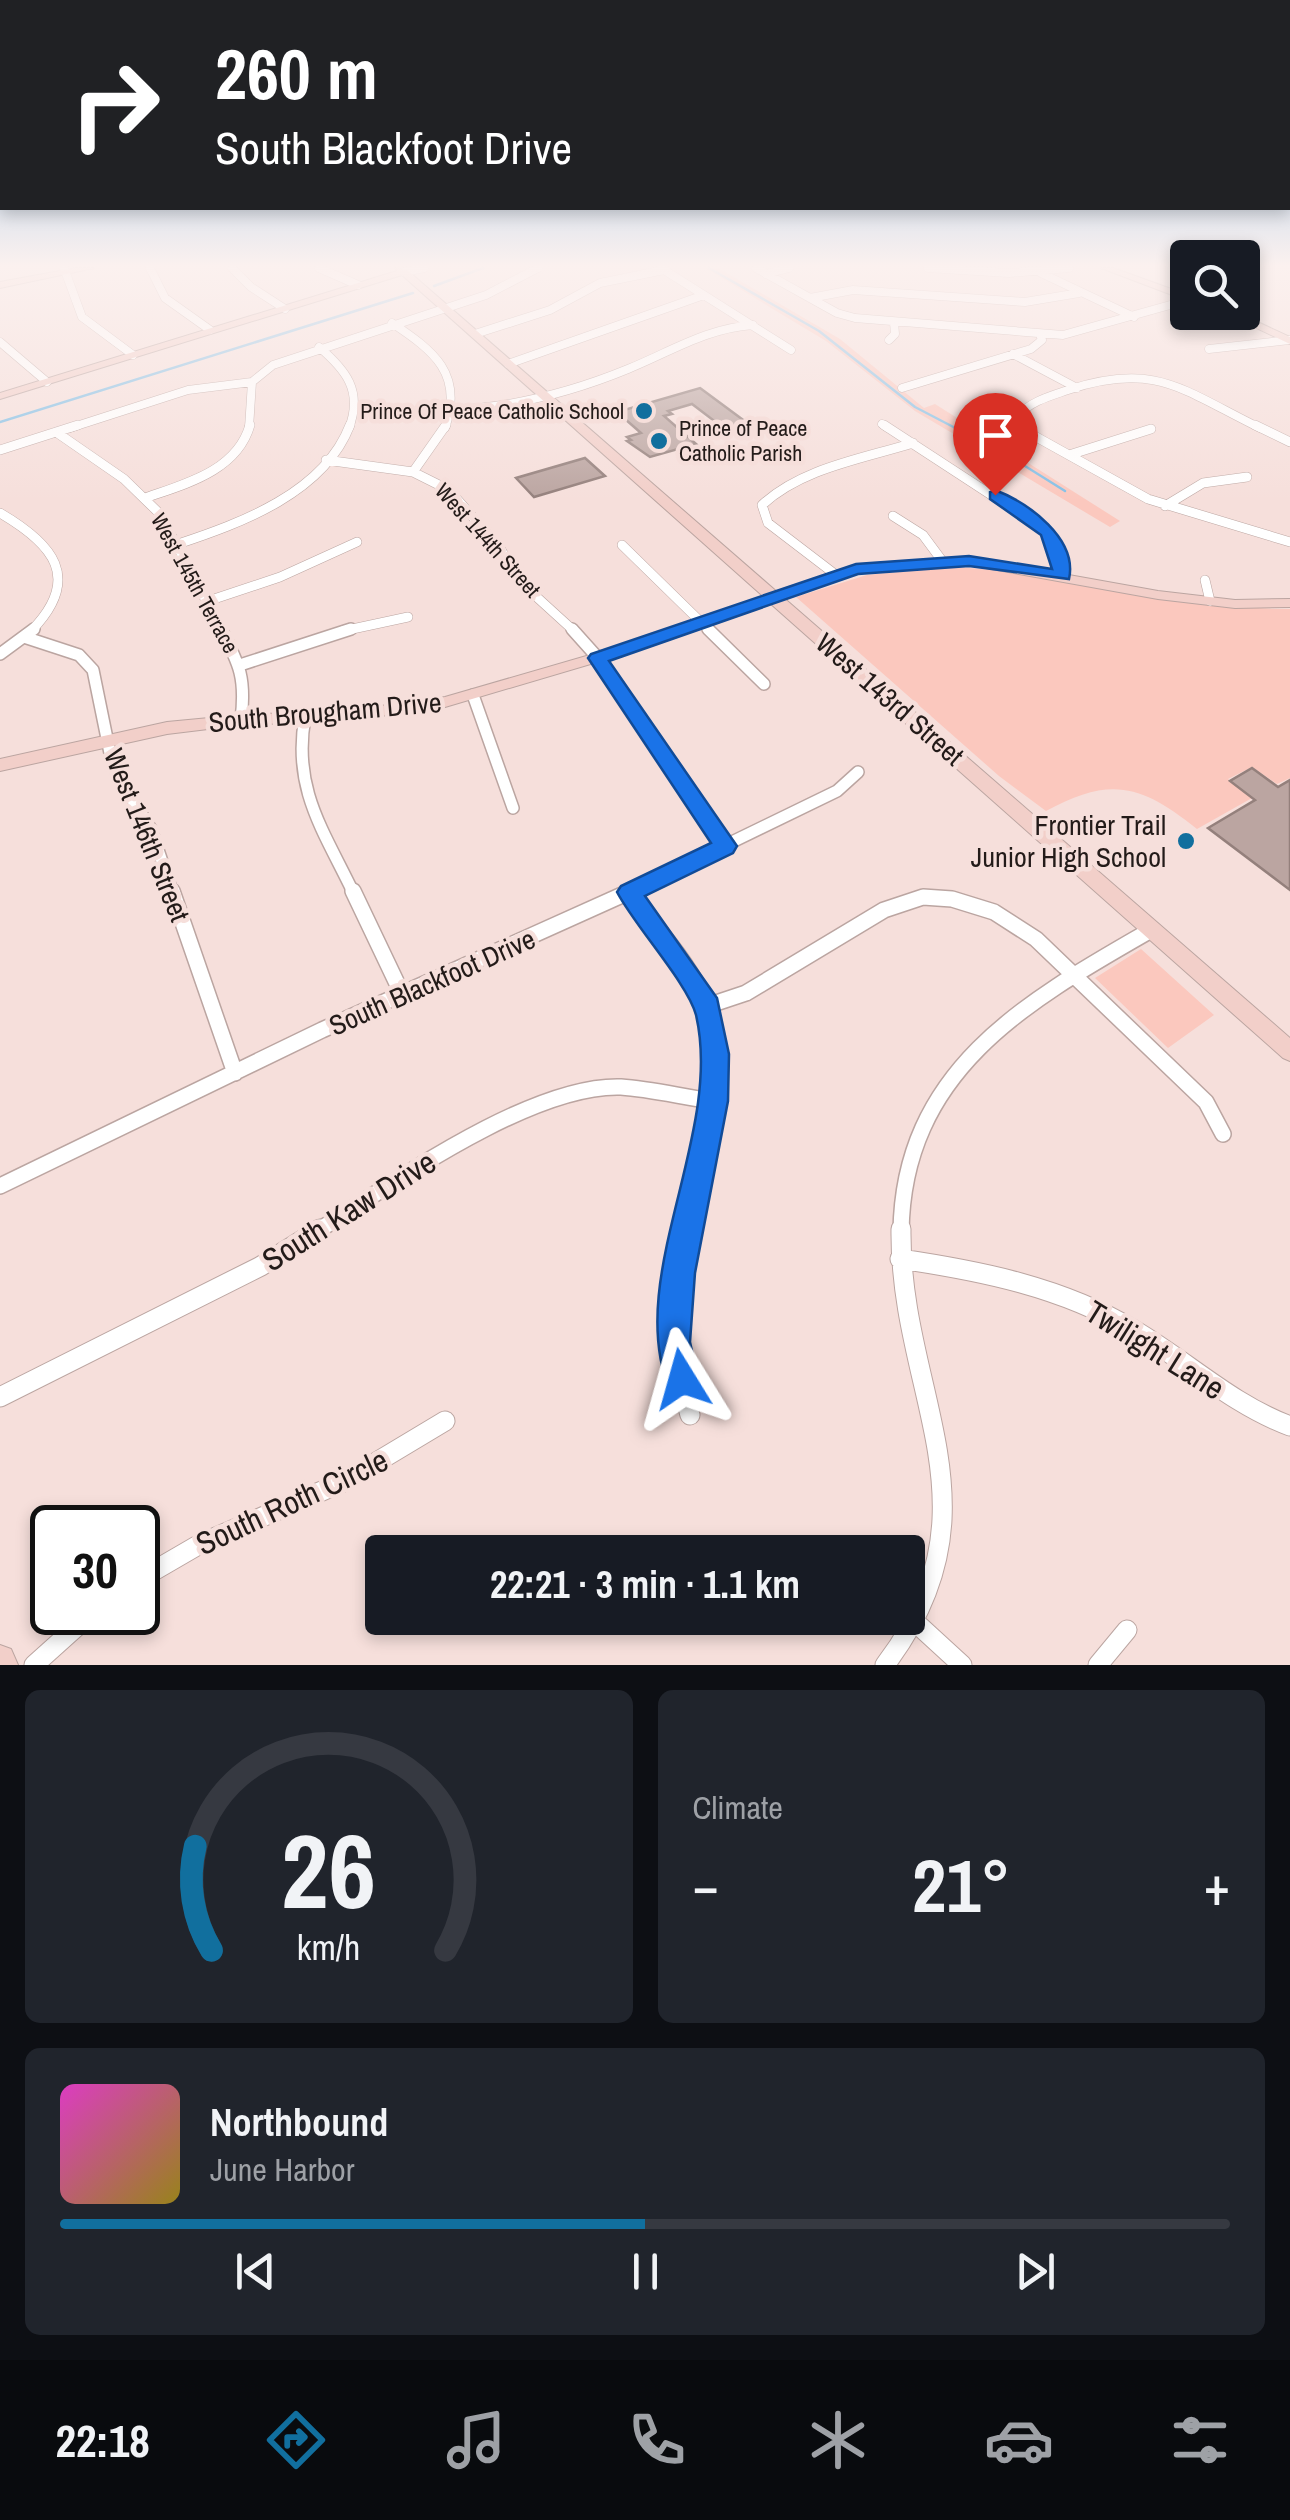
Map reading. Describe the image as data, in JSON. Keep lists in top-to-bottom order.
{
  "streets": {
    "street": [
      "West 144th Street",
      "West 145th Terrace",
      "West 143rd Street",
      "South Brougham Drive",
      "West 146th Street",
      "South Blackfoot Drive",
      "South Kaw Drive",
      "Twilight Lane",
      "South Roth Circle"
    ]
  },
  "crossings": [
    ["West 144th Street", "South Brougham Drive"],
    ["West 144th Street", "South Blackfoot Drive"],
    ["West 145th Terrace", "South Brougham Drive"],
    ["West 143rd Street", "South Brougham Drive"],
    ["South Brougham Drive", "West 146th Street"],
    ["West 146th Street", "South Blackfoot Drive"]
  ],
  "places": ["Prince Of Peace Catholic School", "Prince of Peace Catholic Parish", "Frontier Trail Junior High School"],
  "page": {
    "turn": ["260 m", "South Blackfoot Drive"],
    "limit": "30",
    "trip": "22:21 · 3 min · 1.1 km",
    "tile": "Climate",
    "heat": ["−", "21°", "+"],
    "song": ["Northbound", "June Harbor"],
    "tabs": "22:18",
    "gauge": ["26", "km/h"]
  }
}
